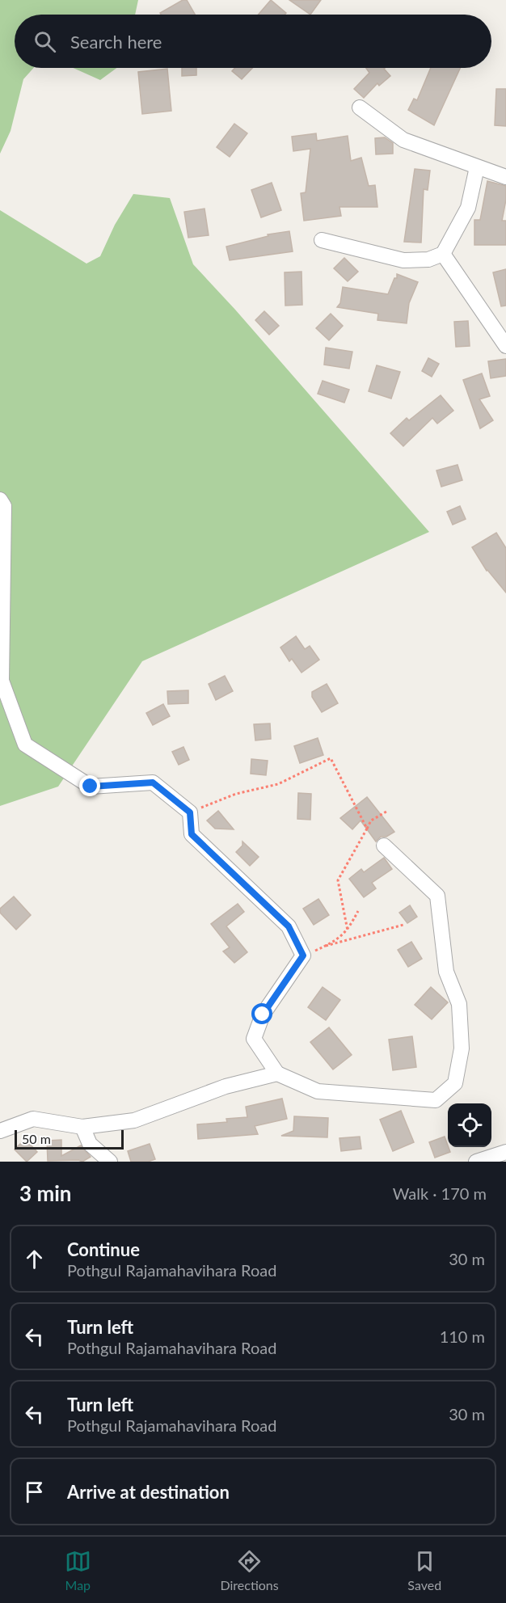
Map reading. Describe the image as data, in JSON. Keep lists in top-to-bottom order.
{
  "scale_bar": "50 m",
  "page": {
    "search": "Search here",
    "scale": "50 m",
    "heading": ["3 min", "Walk · 170 m"],
    "list": [
      ["Continue", "Pothgul Rajamahavihara Road", "30 m"],
      ["Turn left", "Pothgul Rajamahavihara Road", "110 m"],
      ["Turn left", "Pothgul Rajamahavihara Road", "30 m"],
      "Arrive at destination"
    ],
    "nav": ["Map", "Directions", "Saved"]
  }
}
